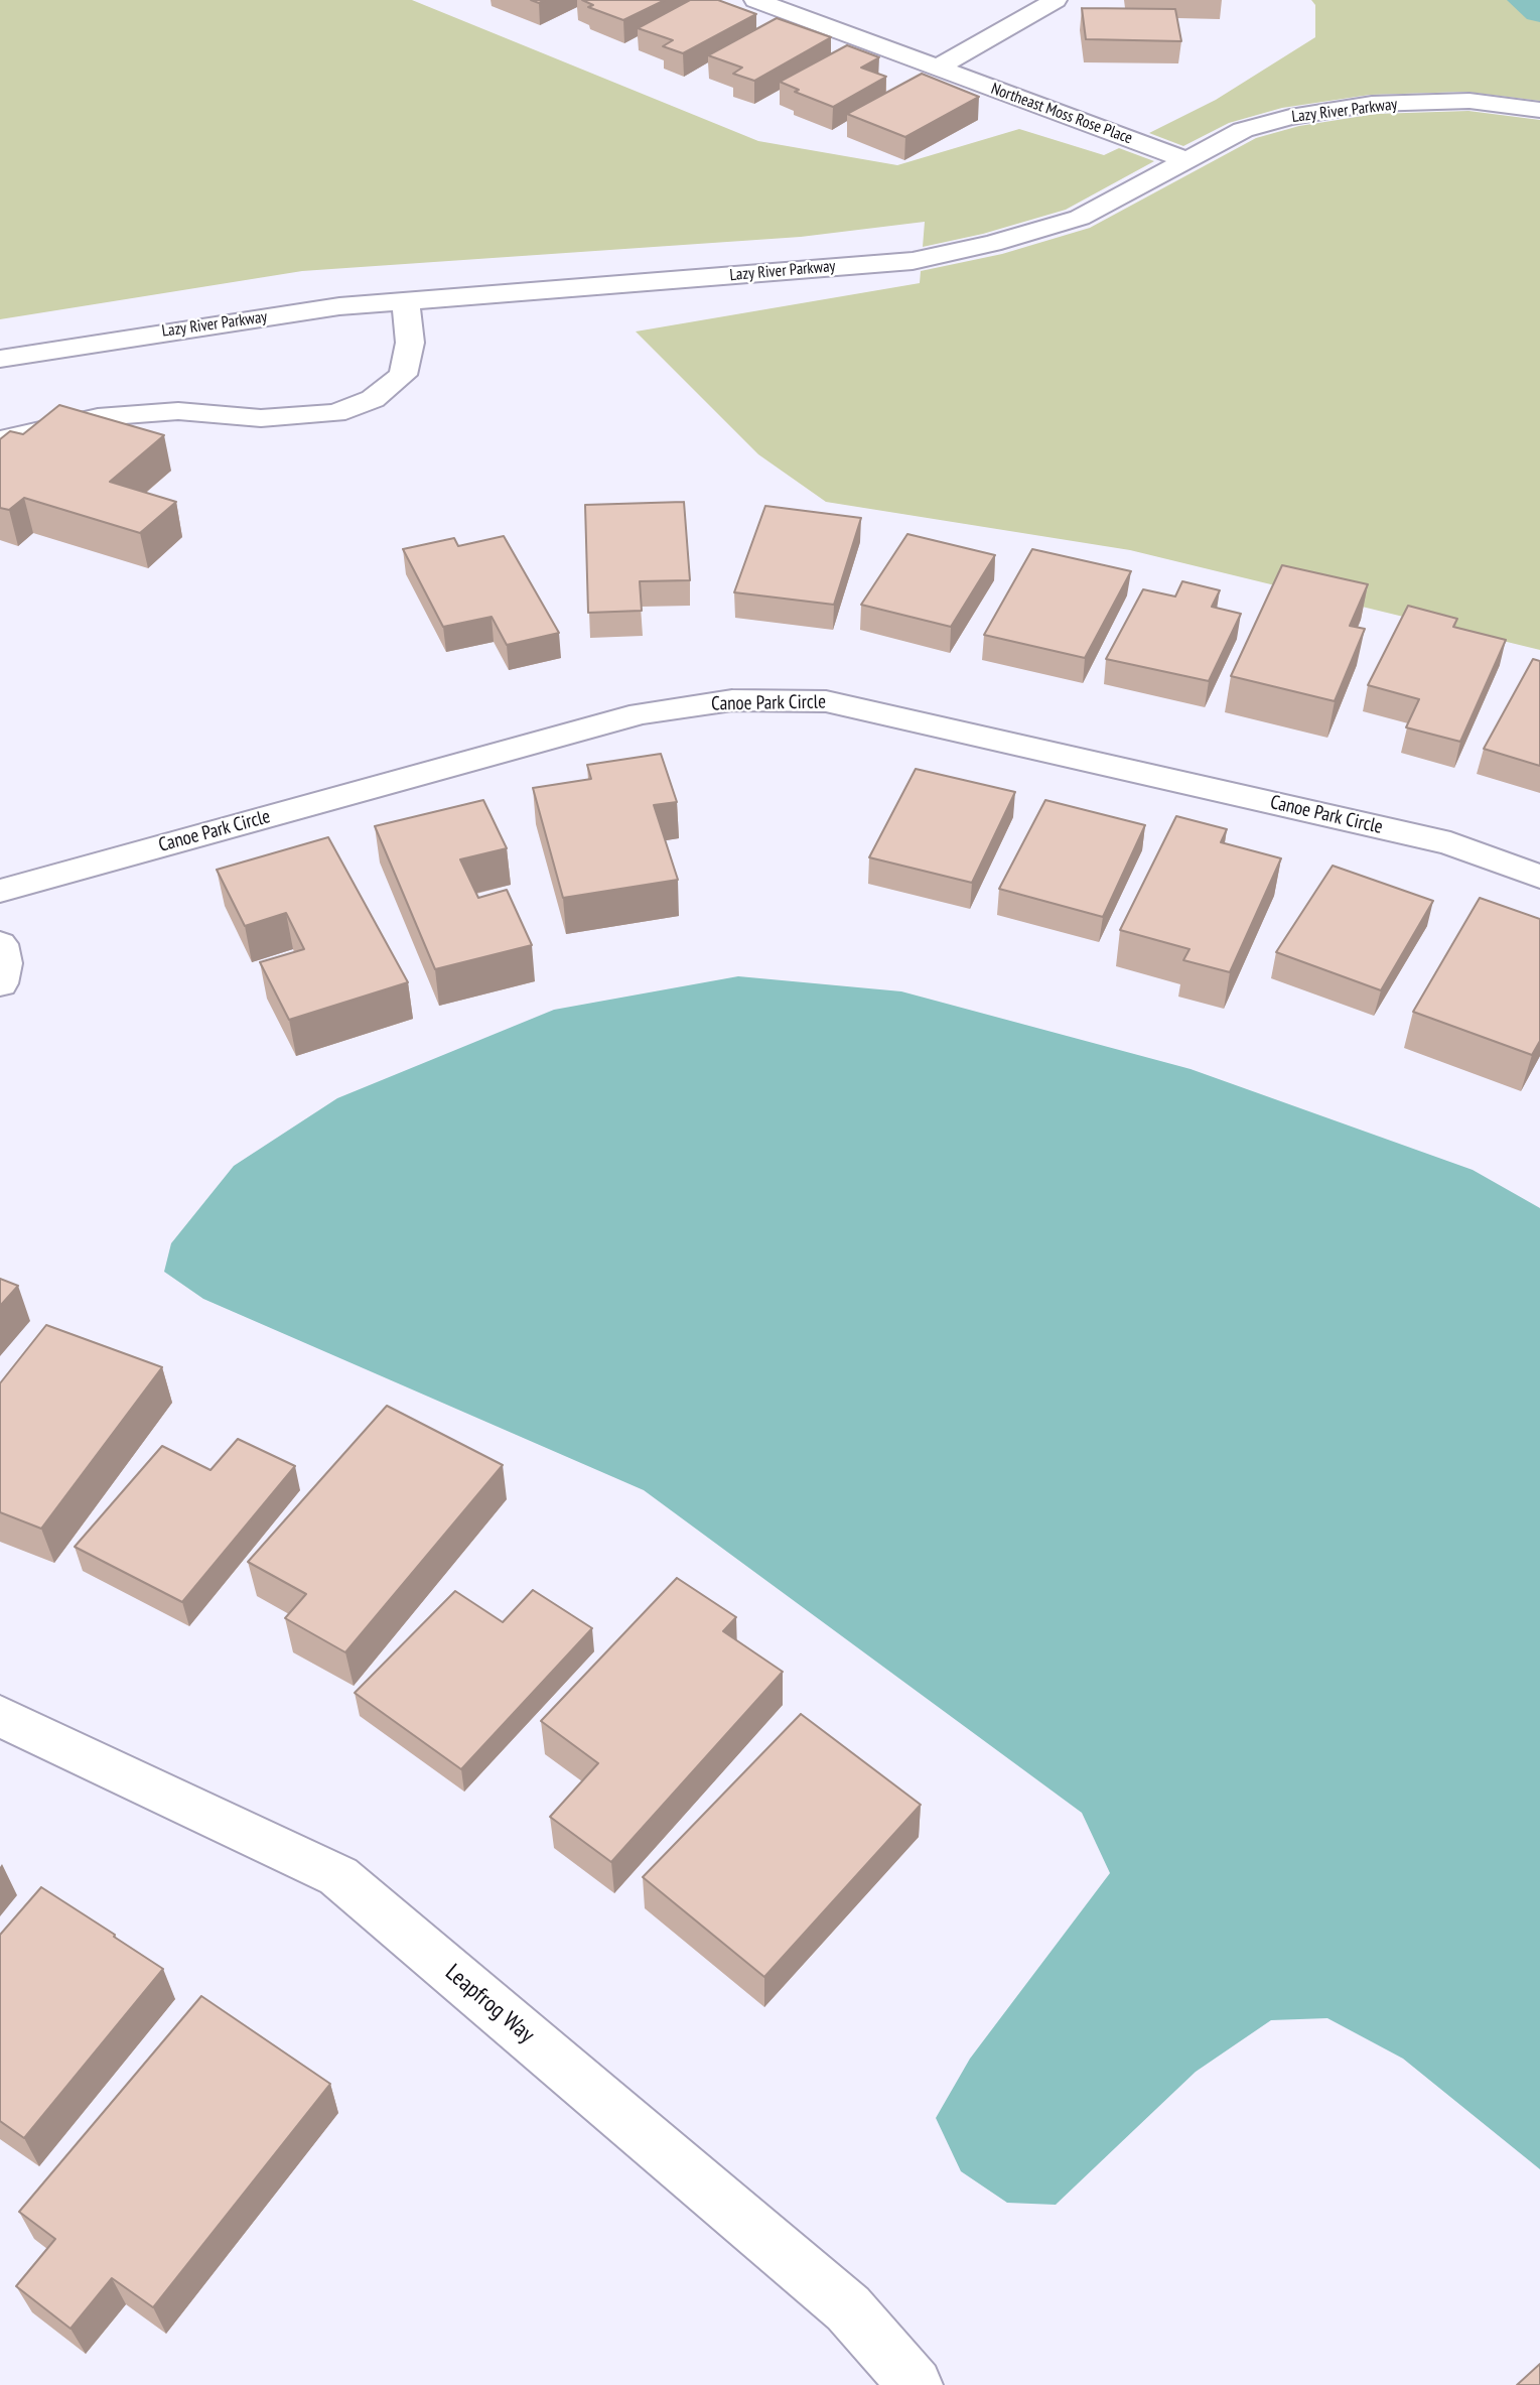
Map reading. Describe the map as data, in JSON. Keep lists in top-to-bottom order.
{
  "streets": {
    "street": [
      "Lazy River Parkway",
      "Northeast Moss Rose Place",
      "Canoe Park Circle",
      "Leapfrog Way"
    ]
  },
  "crossings": [
    ["Lazy River Parkway", "Northeast Moss Rose Place"]
  ]
}
